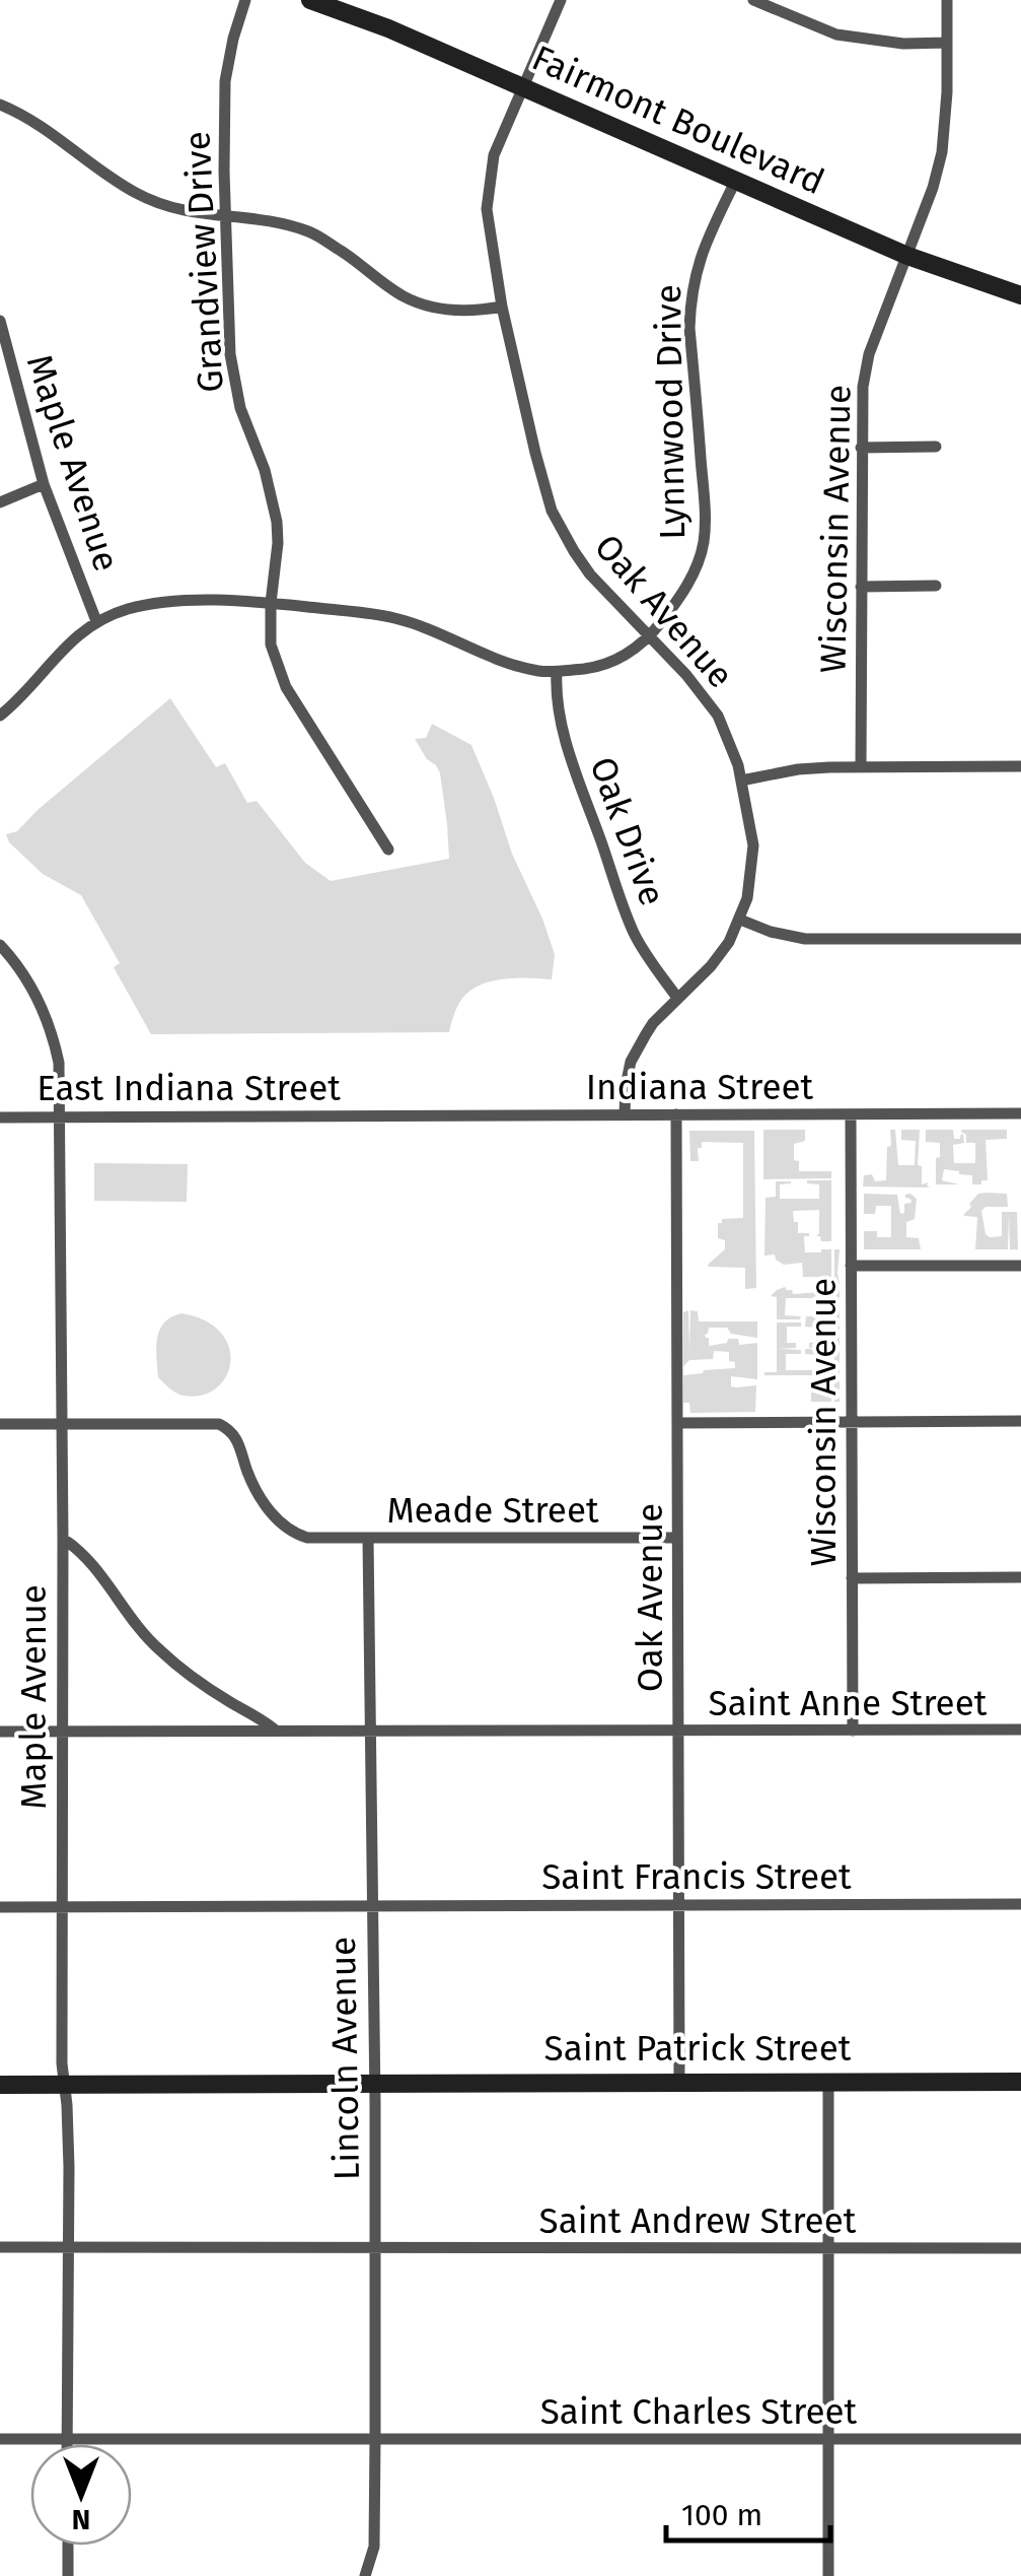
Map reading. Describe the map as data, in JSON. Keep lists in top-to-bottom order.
{
  "streets": {
    "main road": ["Fairmont Boulevard", "Saint Patrick Street"],
    "street": [
      "Grandview Drive",
      "Lynnwood Drive",
      "Maple Avenue",
      "Wisconsin Avenue",
      "Oak Avenue",
      "Oak Drive",
      "Indiana Street",
      "East Indiana Street",
      "Meade Street",
      "Saint Anne Street",
      "Saint Francis Street",
      "Lincoln Avenue",
      "Saint Andrew Street",
      "Saint Charles Street"
    ]
  },
  "crossings": [
    ["Fairmont Boulevard", "Lynnwood Drive"],
    ["Fairmont Boulevard", "Wisconsin Avenue"],
    ["Fairmont Boulevard", "Oak Avenue"],
    ["Lynnwood Drive", "Oak Avenue"],
    ["Maple Avenue", "East Indiana Street"],
    ["Maple Avenue", "Meade Street"],
    ["Maple Avenue", "Saint Anne Street"],
    ["Maple Avenue", "Saint Francis Street"],
    ["Maple Avenue", "Saint Patrick Street"],
    ["Maple Avenue", "Saint Andrew Street"],
    ["Maple Avenue", "Saint Charles Street"],
    ["Wisconsin Avenue", "Indiana Street"],
    ["Wisconsin Avenue", "Saint Anne Street"],
    ["Oak Avenue", "Oak Drive"],
    ["Oak Avenue", "Indiana Street"],
    ["Oak Avenue", "Meade Street"],
    ["Oak Avenue", "Saint Anne Street"],
    ["Oak Avenue", "Saint Francis Street"],
    ["Oak Avenue", "Saint Patrick Street"],
    ["Indiana Street", "East Indiana Street"],
    ["Meade Street", "Lincoln Avenue"],
    ["Saint Anne Street", "Lincoln Avenue"],
    ["Saint Francis Street", "Lincoln Avenue"],
    ["Saint Patrick Street", "Lincoln Avenue"],
    ["Lincoln Avenue", "Saint Andrew Street"],
    ["Lincoln Avenue", "Saint Charles Street"]
  ],
  "scale_bar": "100 m",
  "north": "bottom"
}
